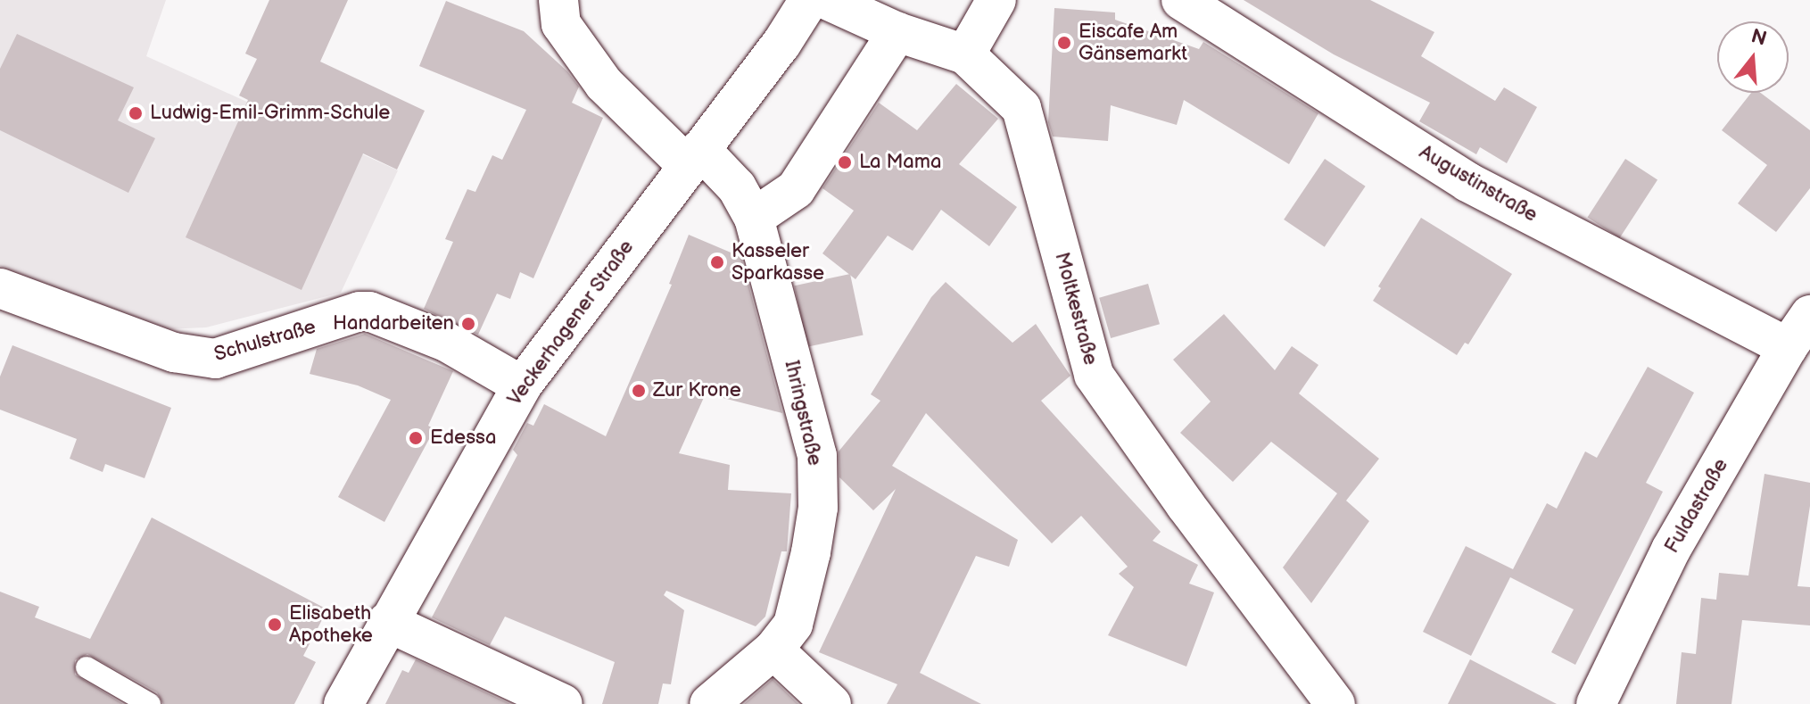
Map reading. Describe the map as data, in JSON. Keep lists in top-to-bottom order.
{
  "streets": {
    "street": [
      "Augustinstraße",
      "Moltkestraße",
      "Veckerhagener Straße",
      "Schulstraße",
      "Ihringstraße",
      "Fuldastraße"
    ]
  },
  "crossings": [
    ["Augustinstraße", "Fuldastraße"],
    ["Veckerhagener Straße", "Schulstraße"],
    ["Veckerhagener Straße", "Ihringstraße"]
  ],
  "places": [
    "Eiscafe Am Gänsemarkt",
    "Ludwig-Emil-Grimm-Schule",
    "La Mama",
    "Kasseler Sparkasse",
    "Handarbeiten",
    "Zur Krone",
    "Edessa",
    "Elisabeth Apotheke"
  ],
  "north": "top"
}
